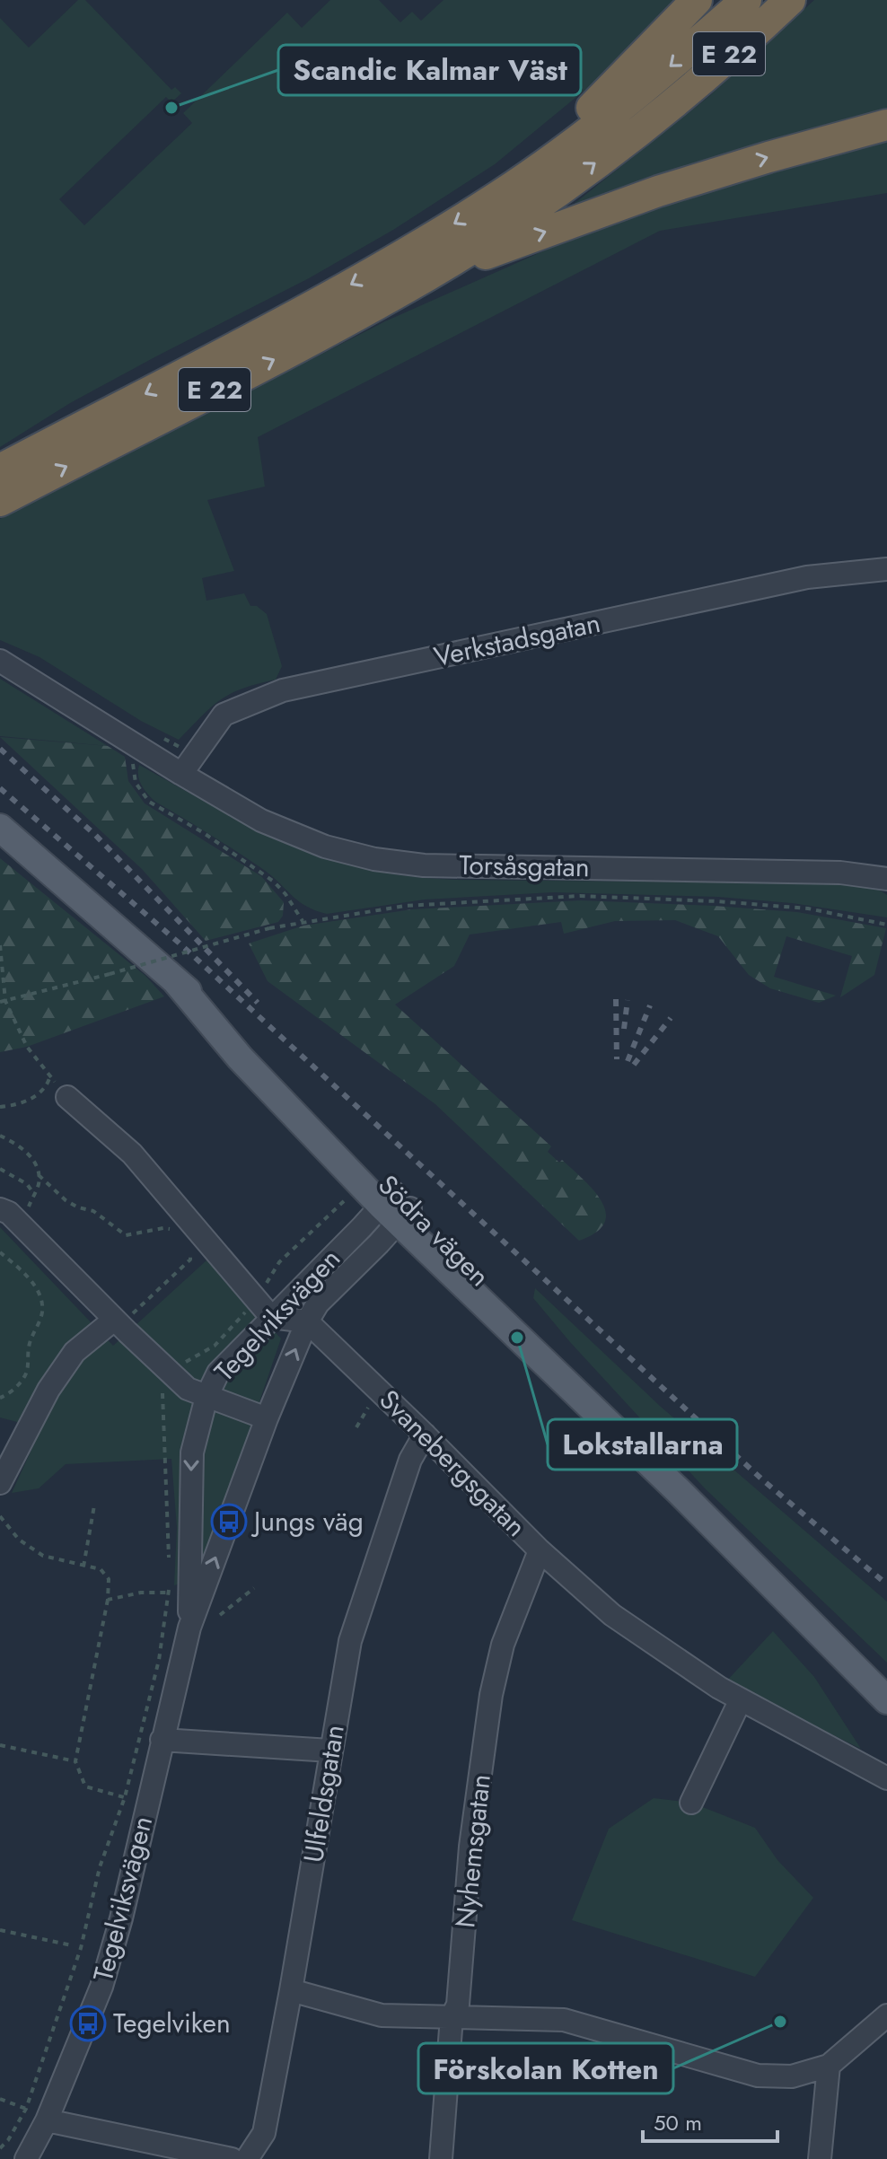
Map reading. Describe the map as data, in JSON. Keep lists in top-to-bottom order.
{
  "streets": {
    "highway": ["E 22"],
    "main road": ["Södra vägen"],
    "street": [
      "Verkstadsgatan",
      "Torsåsgatan",
      "Tegelviksvägen",
      "Svanebergsgatan",
      "Ulfeldsgatan",
      "Nyhemsgatan"
    ]
  },
  "crossings": [
    ["Verkstadsgatan", "Torsåsgatan"],
    ["Södra vägen", "Tegelviksvägen"],
    ["Tegelviksvägen", "Svanebergsgatan"],
    ["Svanebergsgatan", "Ulfeldsgatan"],
    ["Svanebergsgatan", "Nyhemsgatan"]
  ],
  "places": {
    "other": ["Scandic Kalmar Väst", "Lokstallarna", "Förskolan Kotten"],
    "bus stop": ["Jungs väg", "Tegelviken"]
  },
  "scale_bar": "50 m"
}
